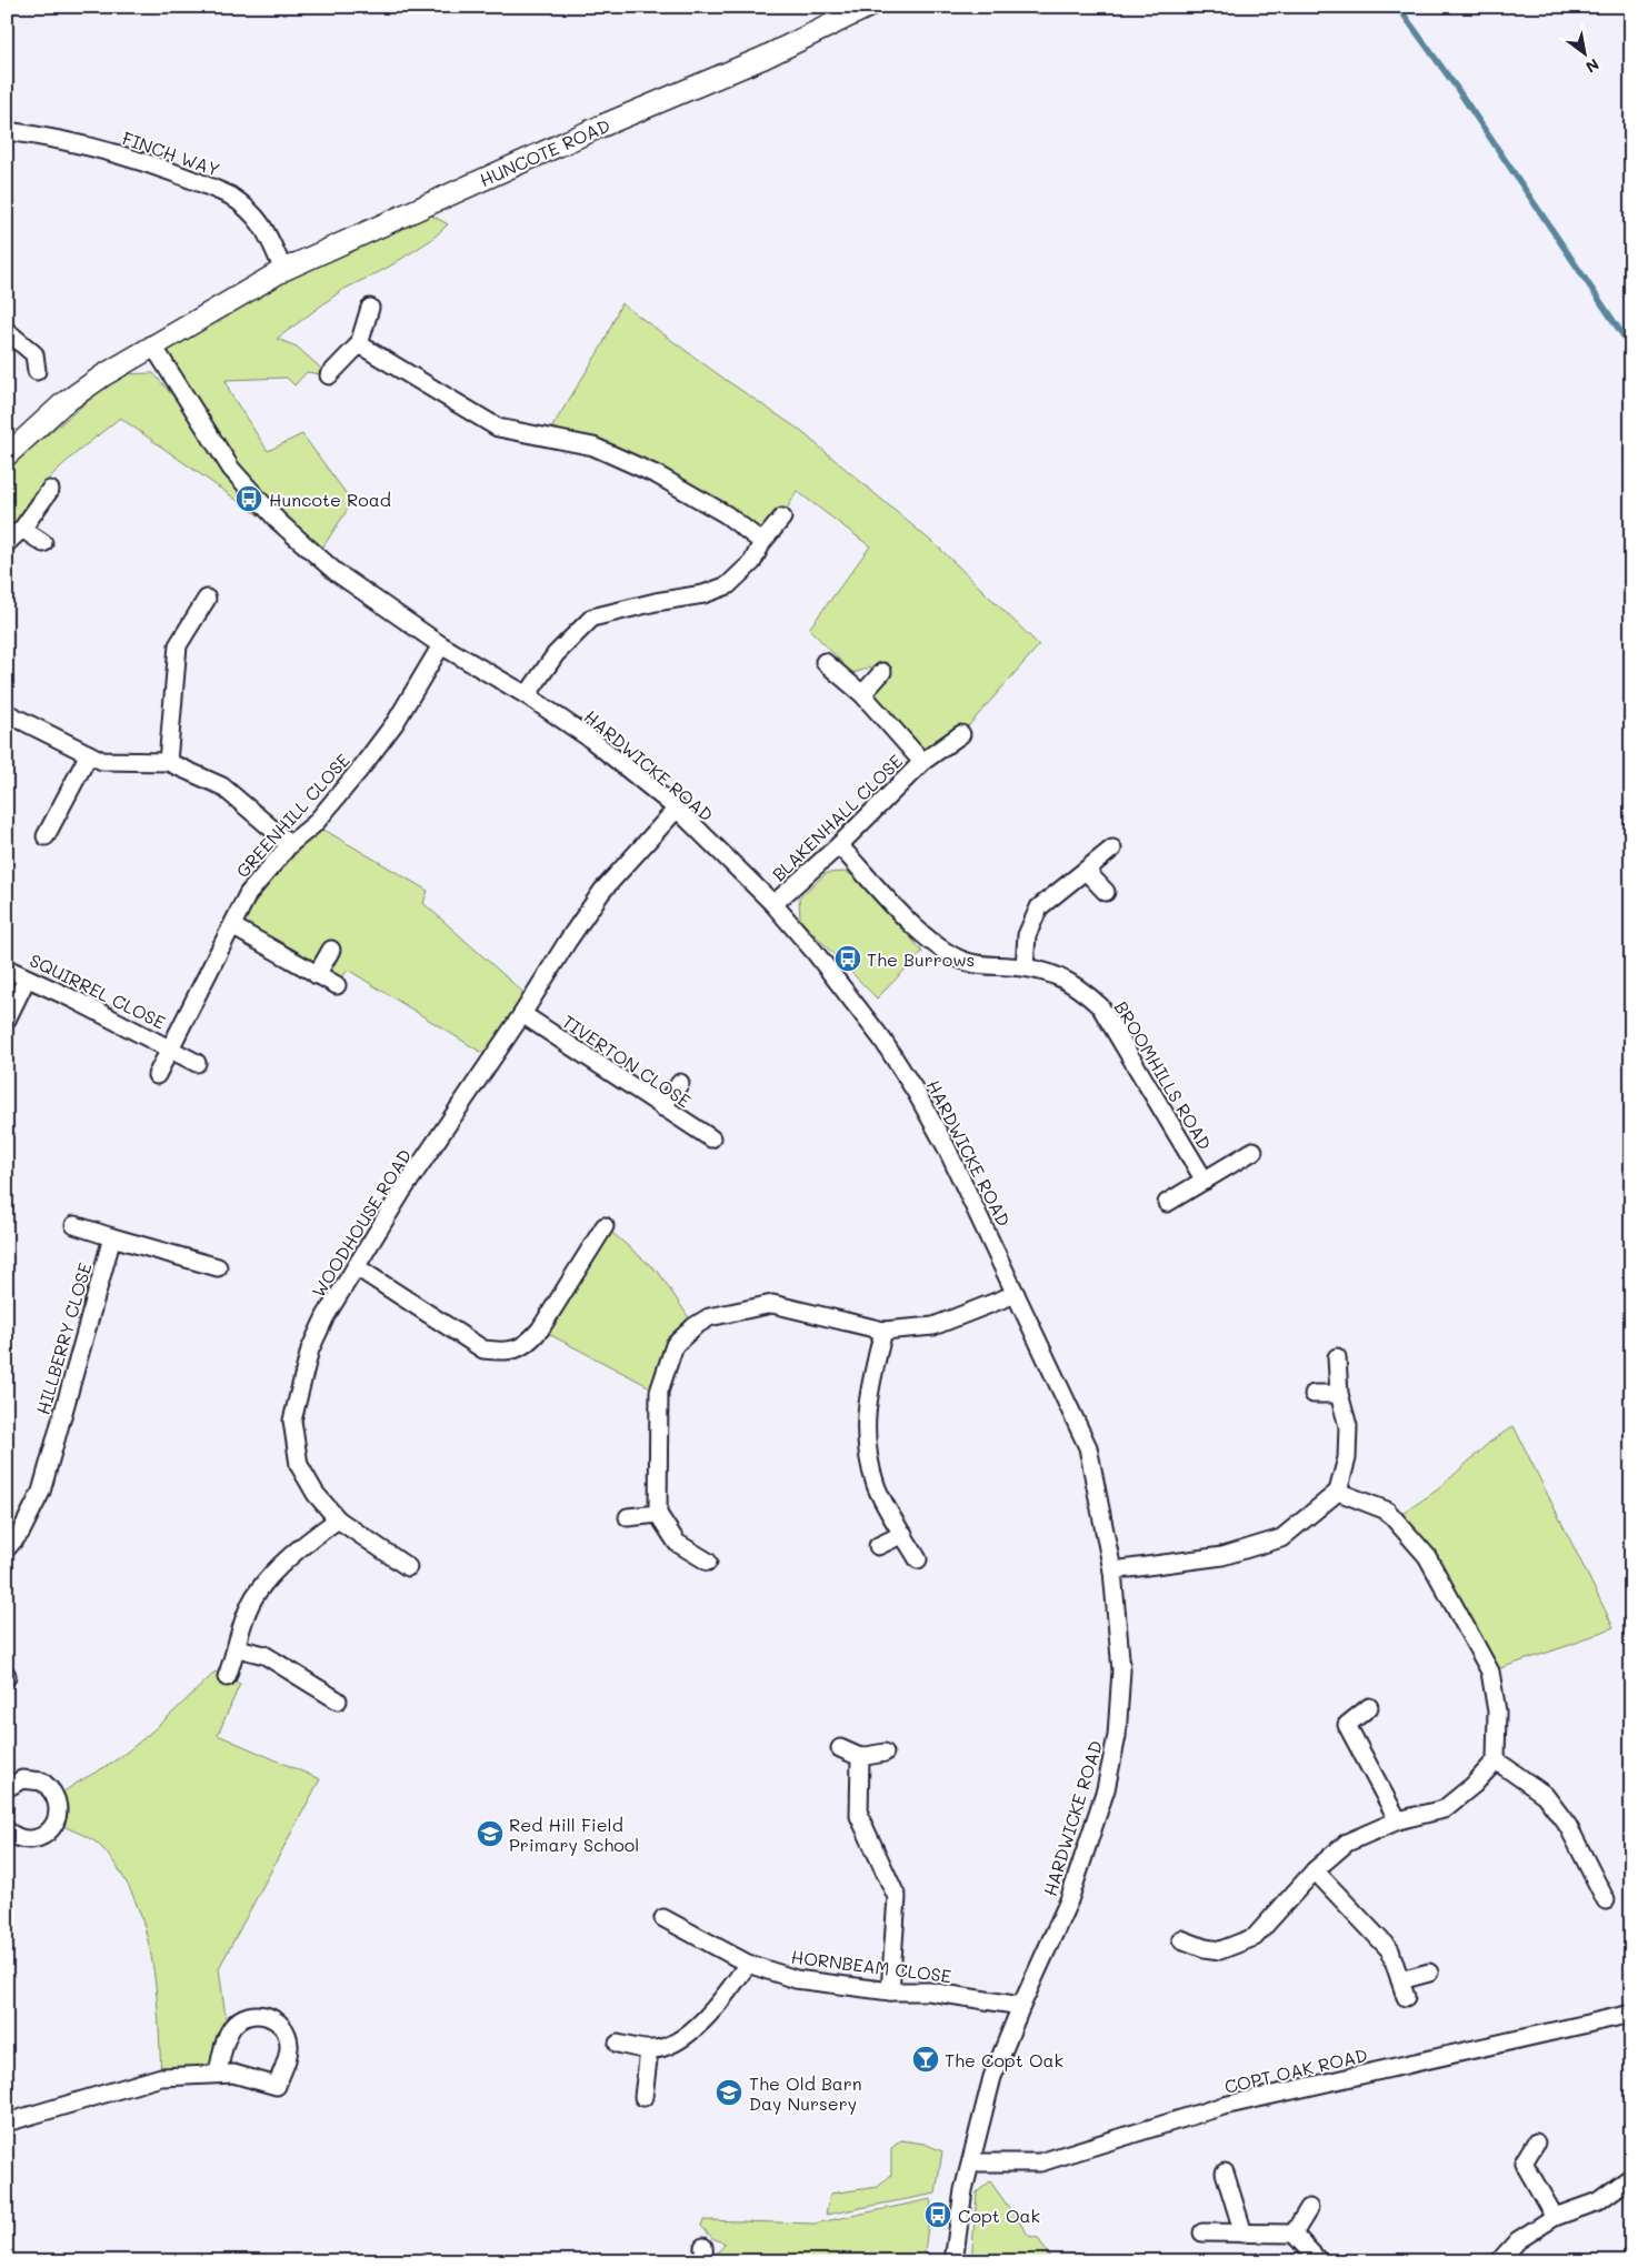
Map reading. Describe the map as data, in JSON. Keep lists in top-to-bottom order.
{
  "streets": {
    "street": [
      "HUNCOTE ROAD",
      "FINCH WAY",
      "HARDWICKE ROAD",
      "GREENHILL CLOSE",
      "BLAKENHALL CLOSE",
      "SQUIRREL CLOSE",
      "TIVERTON CLOSE",
      "BROOMHILLS ROAD",
      "WOODHOUSE ROAD",
      "HILLBERRY CLOSE",
      "HORNBEAM CLOSE",
      "COPT OAK ROAD"
    ]
  },
  "crossings": [
    ["HUNCOTE ROAD", "FINCH WAY"],
    ["HUNCOTE ROAD", "HARDWICKE ROAD"],
    ["HARDWICKE ROAD", "GREENHILL CLOSE"],
    ["HARDWICKE ROAD", "BLAKENHALL CLOSE"],
    ["HARDWICKE ROAD", "WOODHOUSE ROAD"],
    ["HARDWICKE ROAD", "HORNBEAM CLOSE"],
    ["HARDWICKE ROAD", "COPT OAK ROAD"],
    ["GREENHILL CLOSE", "SQUIRREL CLOSE"],
    ["BLAKENHALL CLOSE", "BROOMHILLS ROAD"],
    ["TIVERTON CLOSE", "WOODHOUSE ROAD"]
  ],
  "places": {
    "bus stop": ["Huncote Road", "The Burrows", "Copt Oak"],
    "school or university": ["Red Hill Field Primary School", "The Old Barn Day Nursery"],
    "bar": ["The Copt Oak"]
  },
  "north": "bottom right"
}
